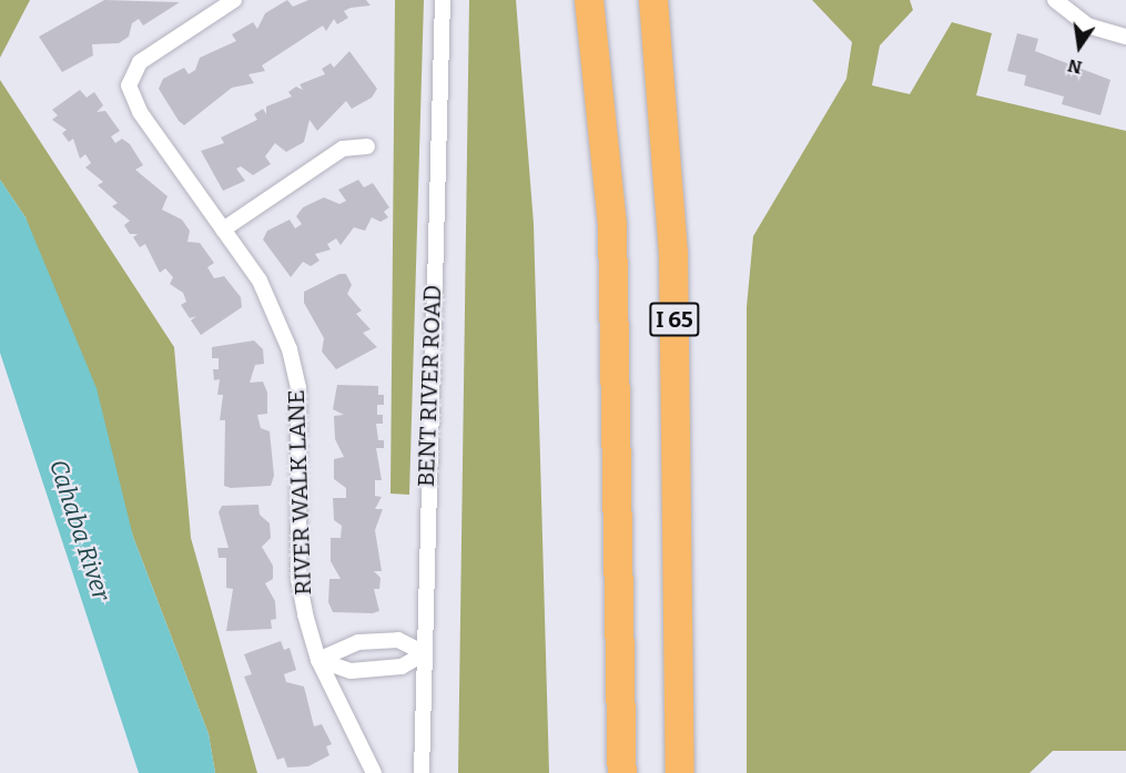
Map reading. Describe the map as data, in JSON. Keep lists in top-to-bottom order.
{
  "streets": {
    "highway": ["I 65"],
    "street": ["BENT RIVER ROAD", "RIVER WALK LANE"]
  },
  "water": ["Cahaba River"],
  "north": "bottom"
}
